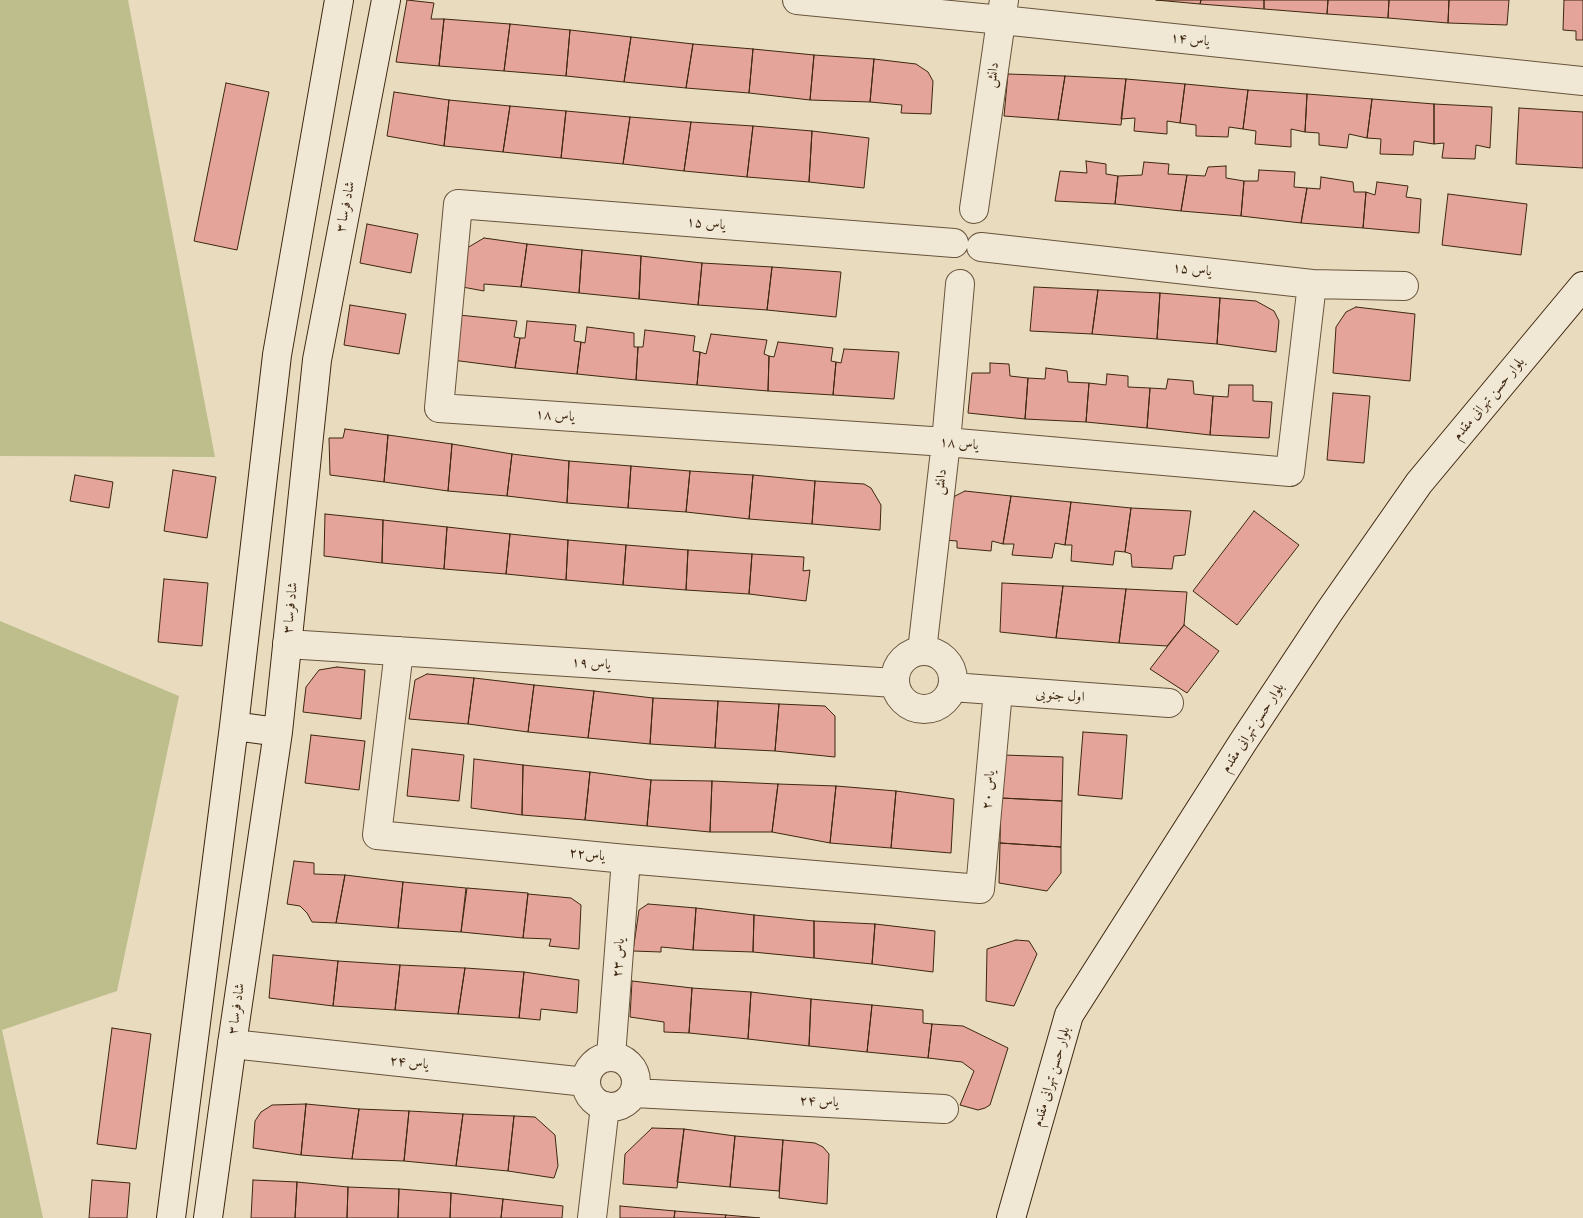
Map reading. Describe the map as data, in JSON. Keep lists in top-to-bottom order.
{
  "streets": {
    "street": [
      "یاس ۱۴",
      "دانش",
      "شاد فرسا ۳",
      "یاس ۱۵",
      "بلوار حسن تهرانی مقدم",
      "یاس ۱۸",
      "یاس ۱۹",
      "اول جنوبی",
      "یاس ۲۰",
      "یاس۲۲",
      "یاس ۲۳",
      "یاس ۲۴"
    ]
  },
  "crossings": [
    ["یاس ۱۴", "دانش"],
    ["دانش", "یاس ۱۵"],
    ["دانش", "یاس ۱۸"],
    ["دانش", "یاس ۱۹"],
    ["دانش", "اول جنوبی"],
    ["شاد فرسا ۳", "یاس ۱۹"],
    ["شاد فرسا ۳", "یاس ۲۴"],
    ["یاس ۱۵", "یاس ۱۸"],
    ["یاس ۱۹", "اول جنوبی"],
    ["یاس ۱۹", "یاس۲۲"],
    ["اول جنوبی", "یاس ۲۰"],
    ["یاس ۲۰", "یاس۲۲"],
    ["یاس۲۲", "یاس ۲۳"],
    ["یاس ۲۳", "یاس ۲۴"]
  ]
}
